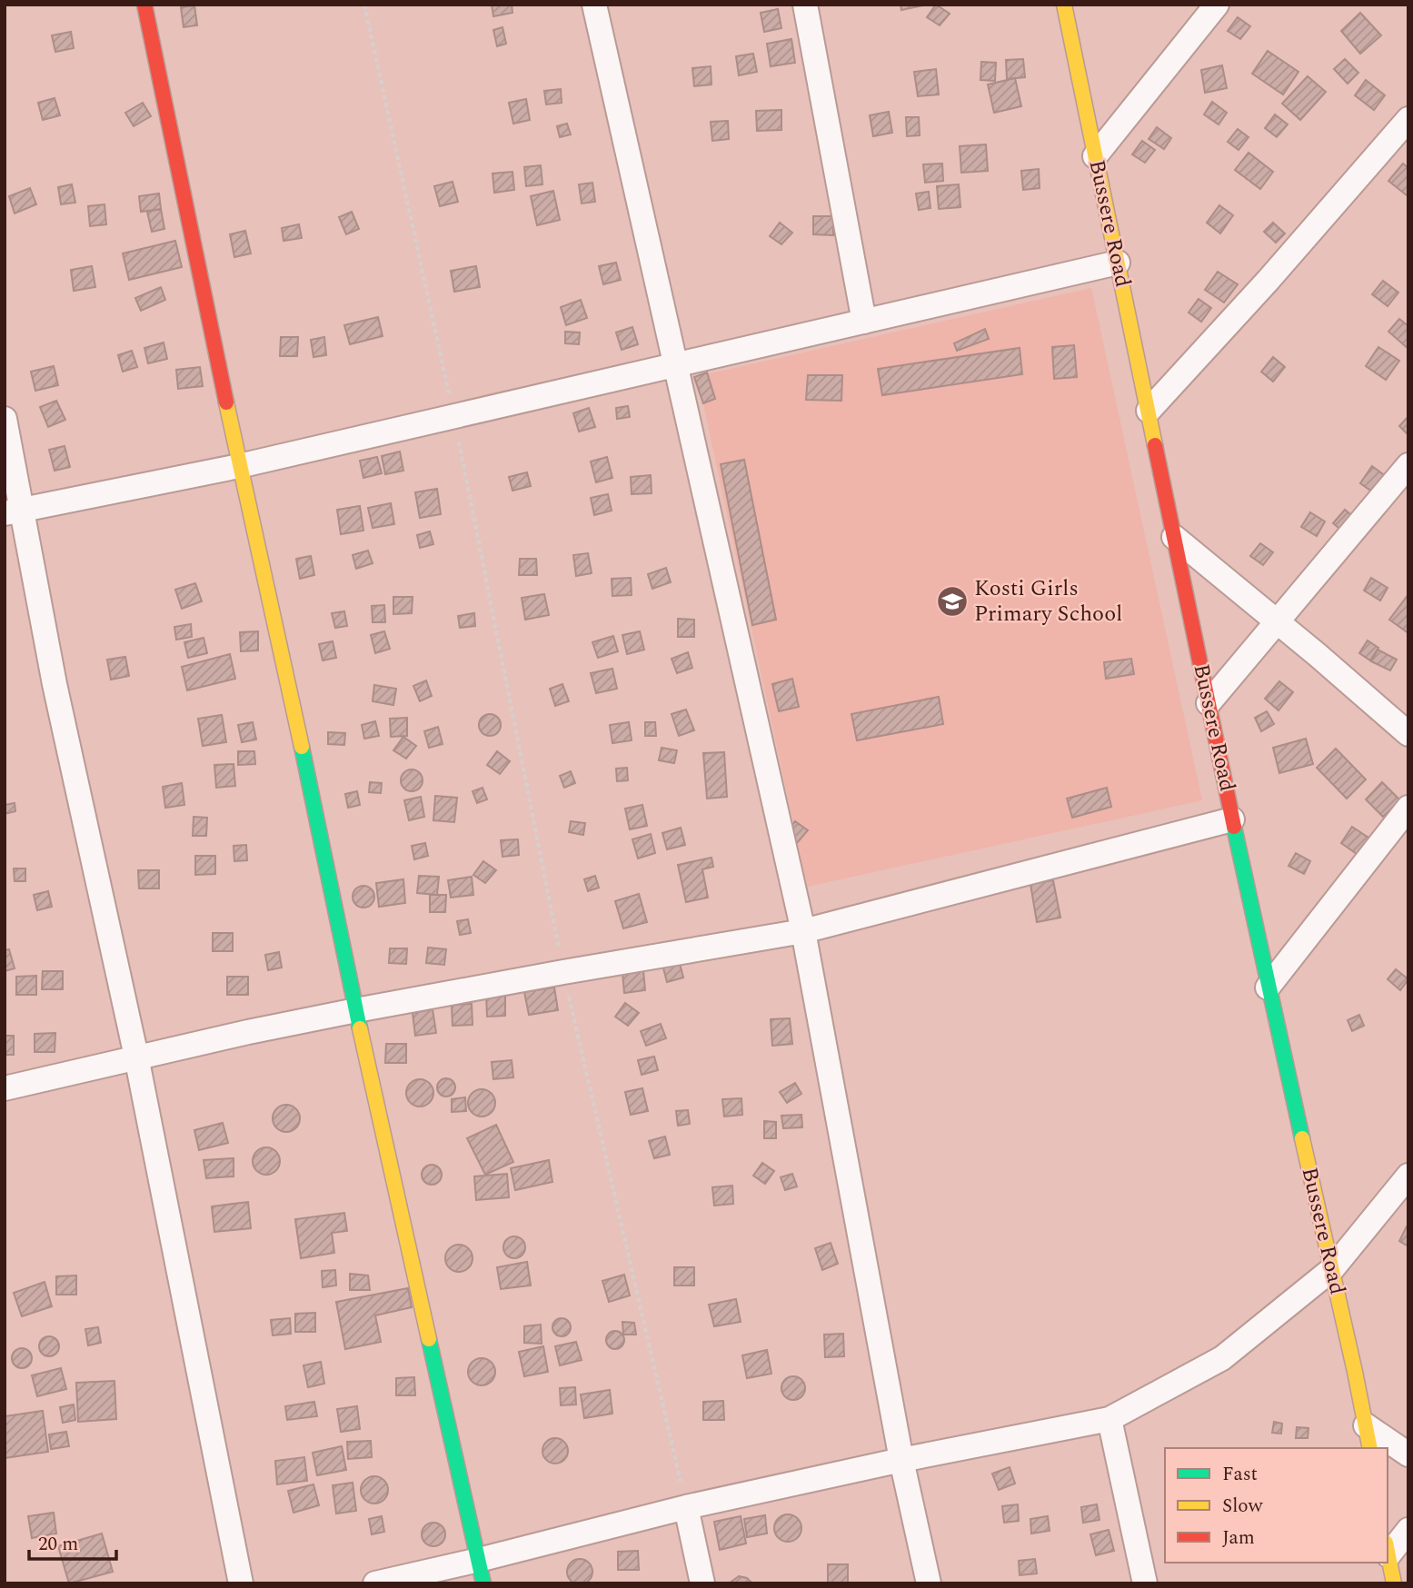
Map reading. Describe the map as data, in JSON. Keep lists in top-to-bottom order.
{
  "streets": {
    "street": ["Bussere Road"]
  },
  "places": {
    "school or university": ["Kosti Girls Primary School"]
  },
  "legend": ["Fast", "Slow", "Jam"],
  "scale_bar": "20 m"
}
